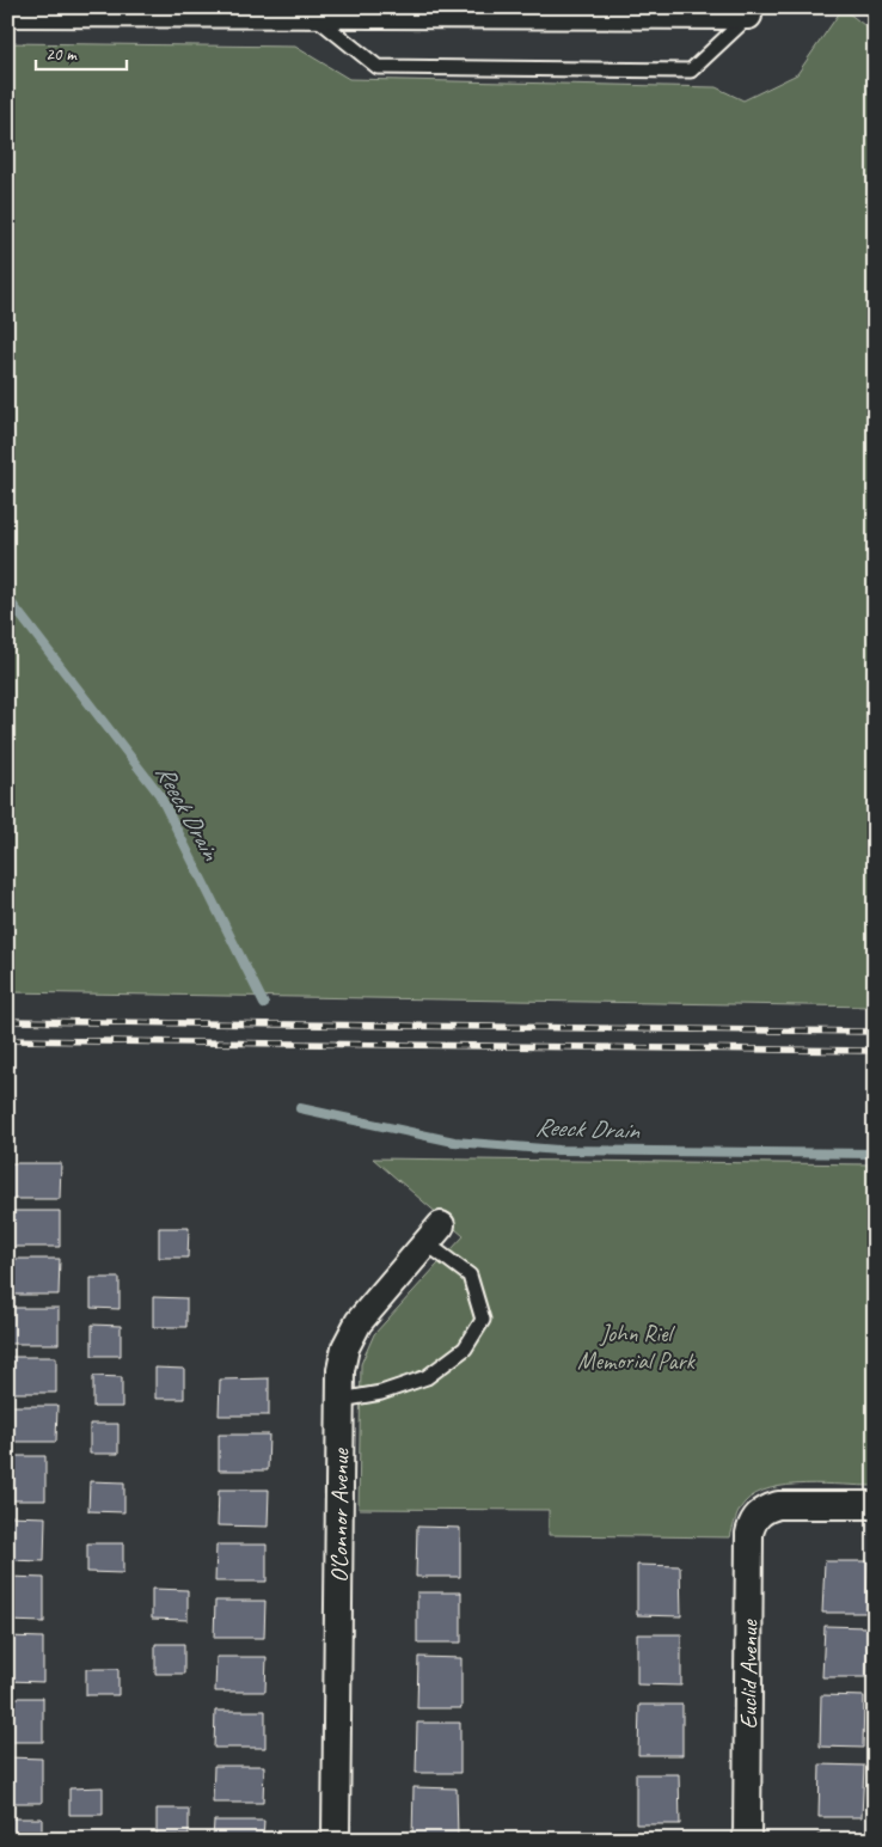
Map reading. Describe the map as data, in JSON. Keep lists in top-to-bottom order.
{
  "streets": {
    "street": ["O'Connor Avenue", "Euclid Avenue"]
  },
  "water": ["Reeck Drain"],
  "parks": ["John Riel Memorial Park"],
  "scale_bar": "20 m"
}
